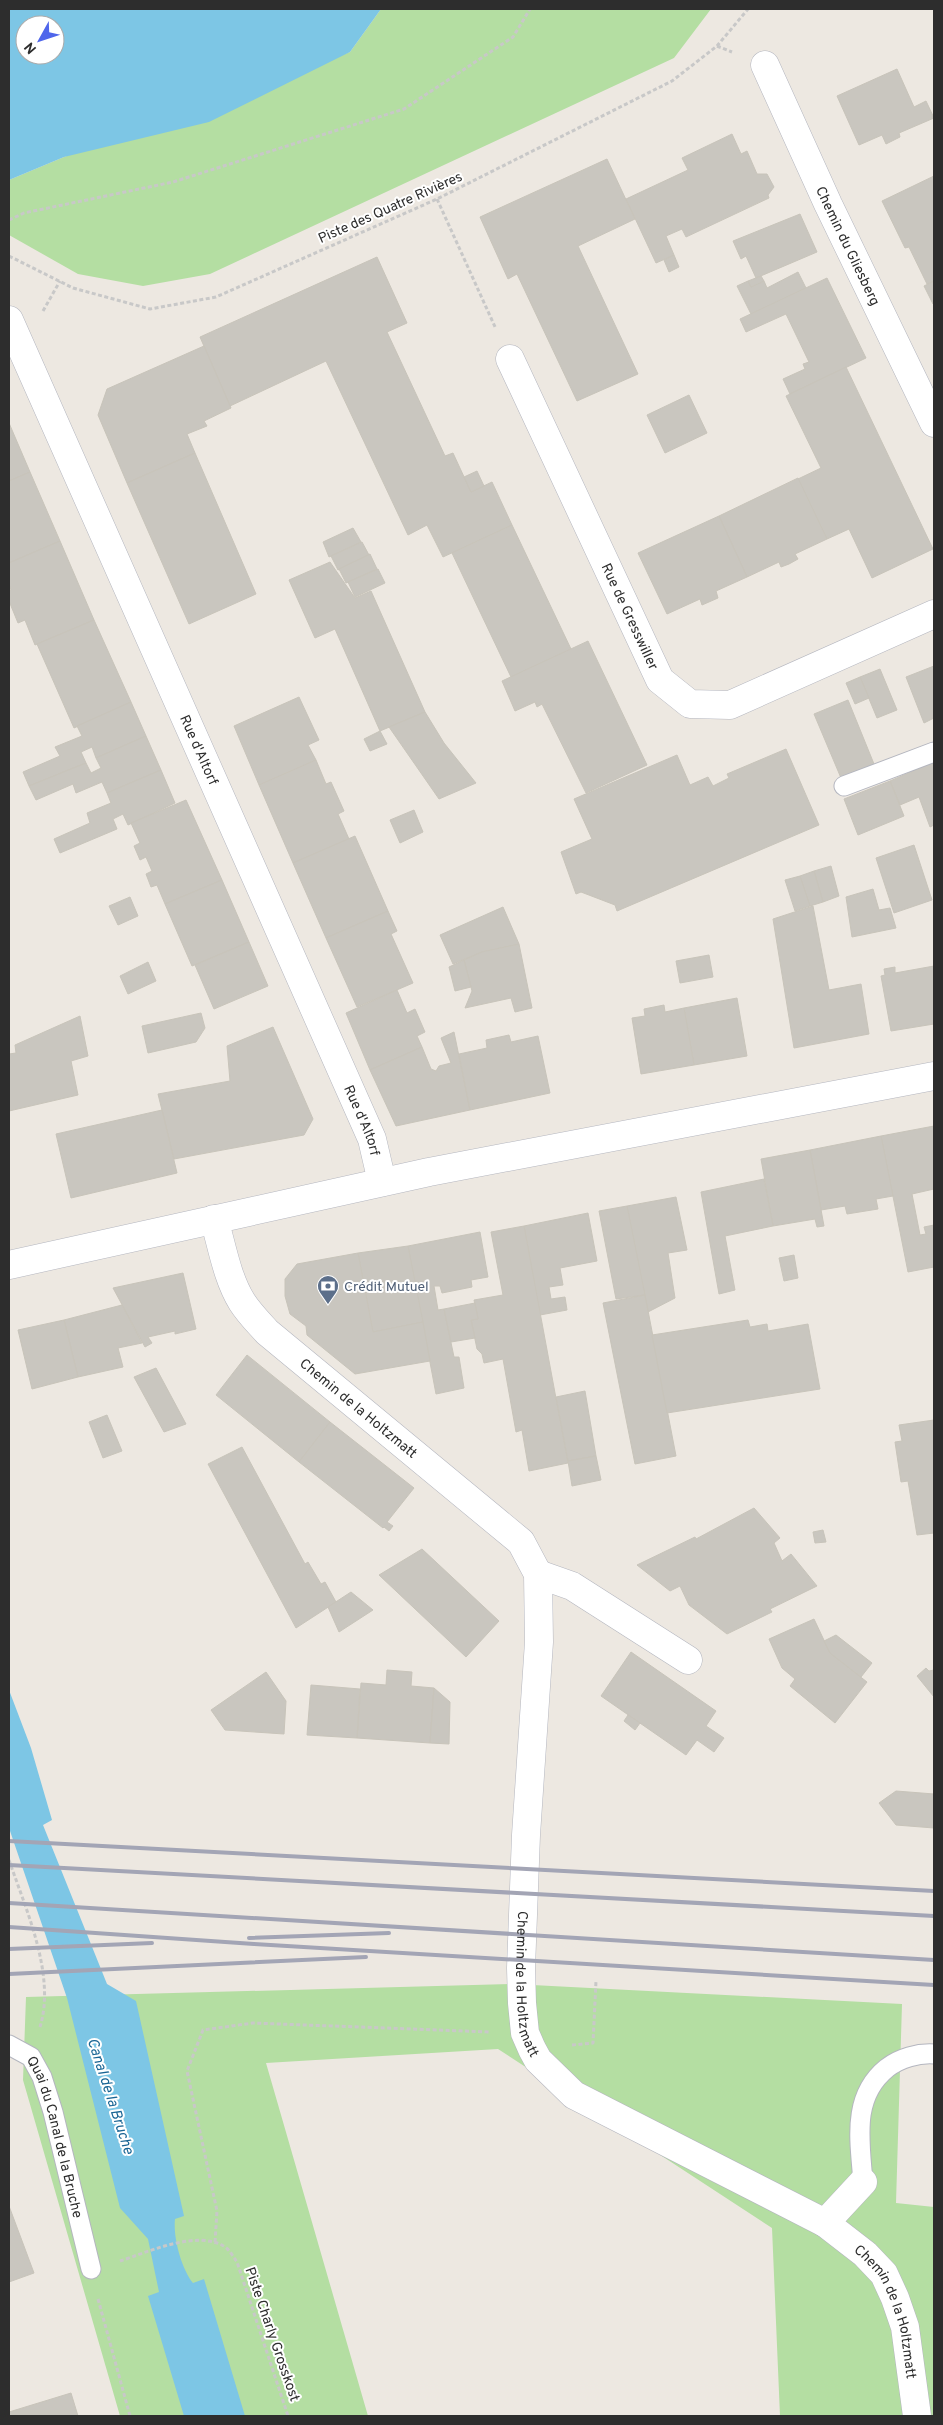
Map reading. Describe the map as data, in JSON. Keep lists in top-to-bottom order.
{
  "streets": {
    "street": [
      "Chemin du Gliesberg",
      "Rue de Gresswiller",
      "Rue d'Altorf",
      "Chemin de la Holtzmatt"
    ],
    "lane": ["Quai du Canal de la Bruche"],
    "path": ["Piste des Quatre Rivières", "Piste Charly Grosskost"]
  },
  "water": ["Canal de la Bruche"],
  "places": {
    "bank": ["Crédit Mutuel"]
  },
  "north": "bottom left"
}
